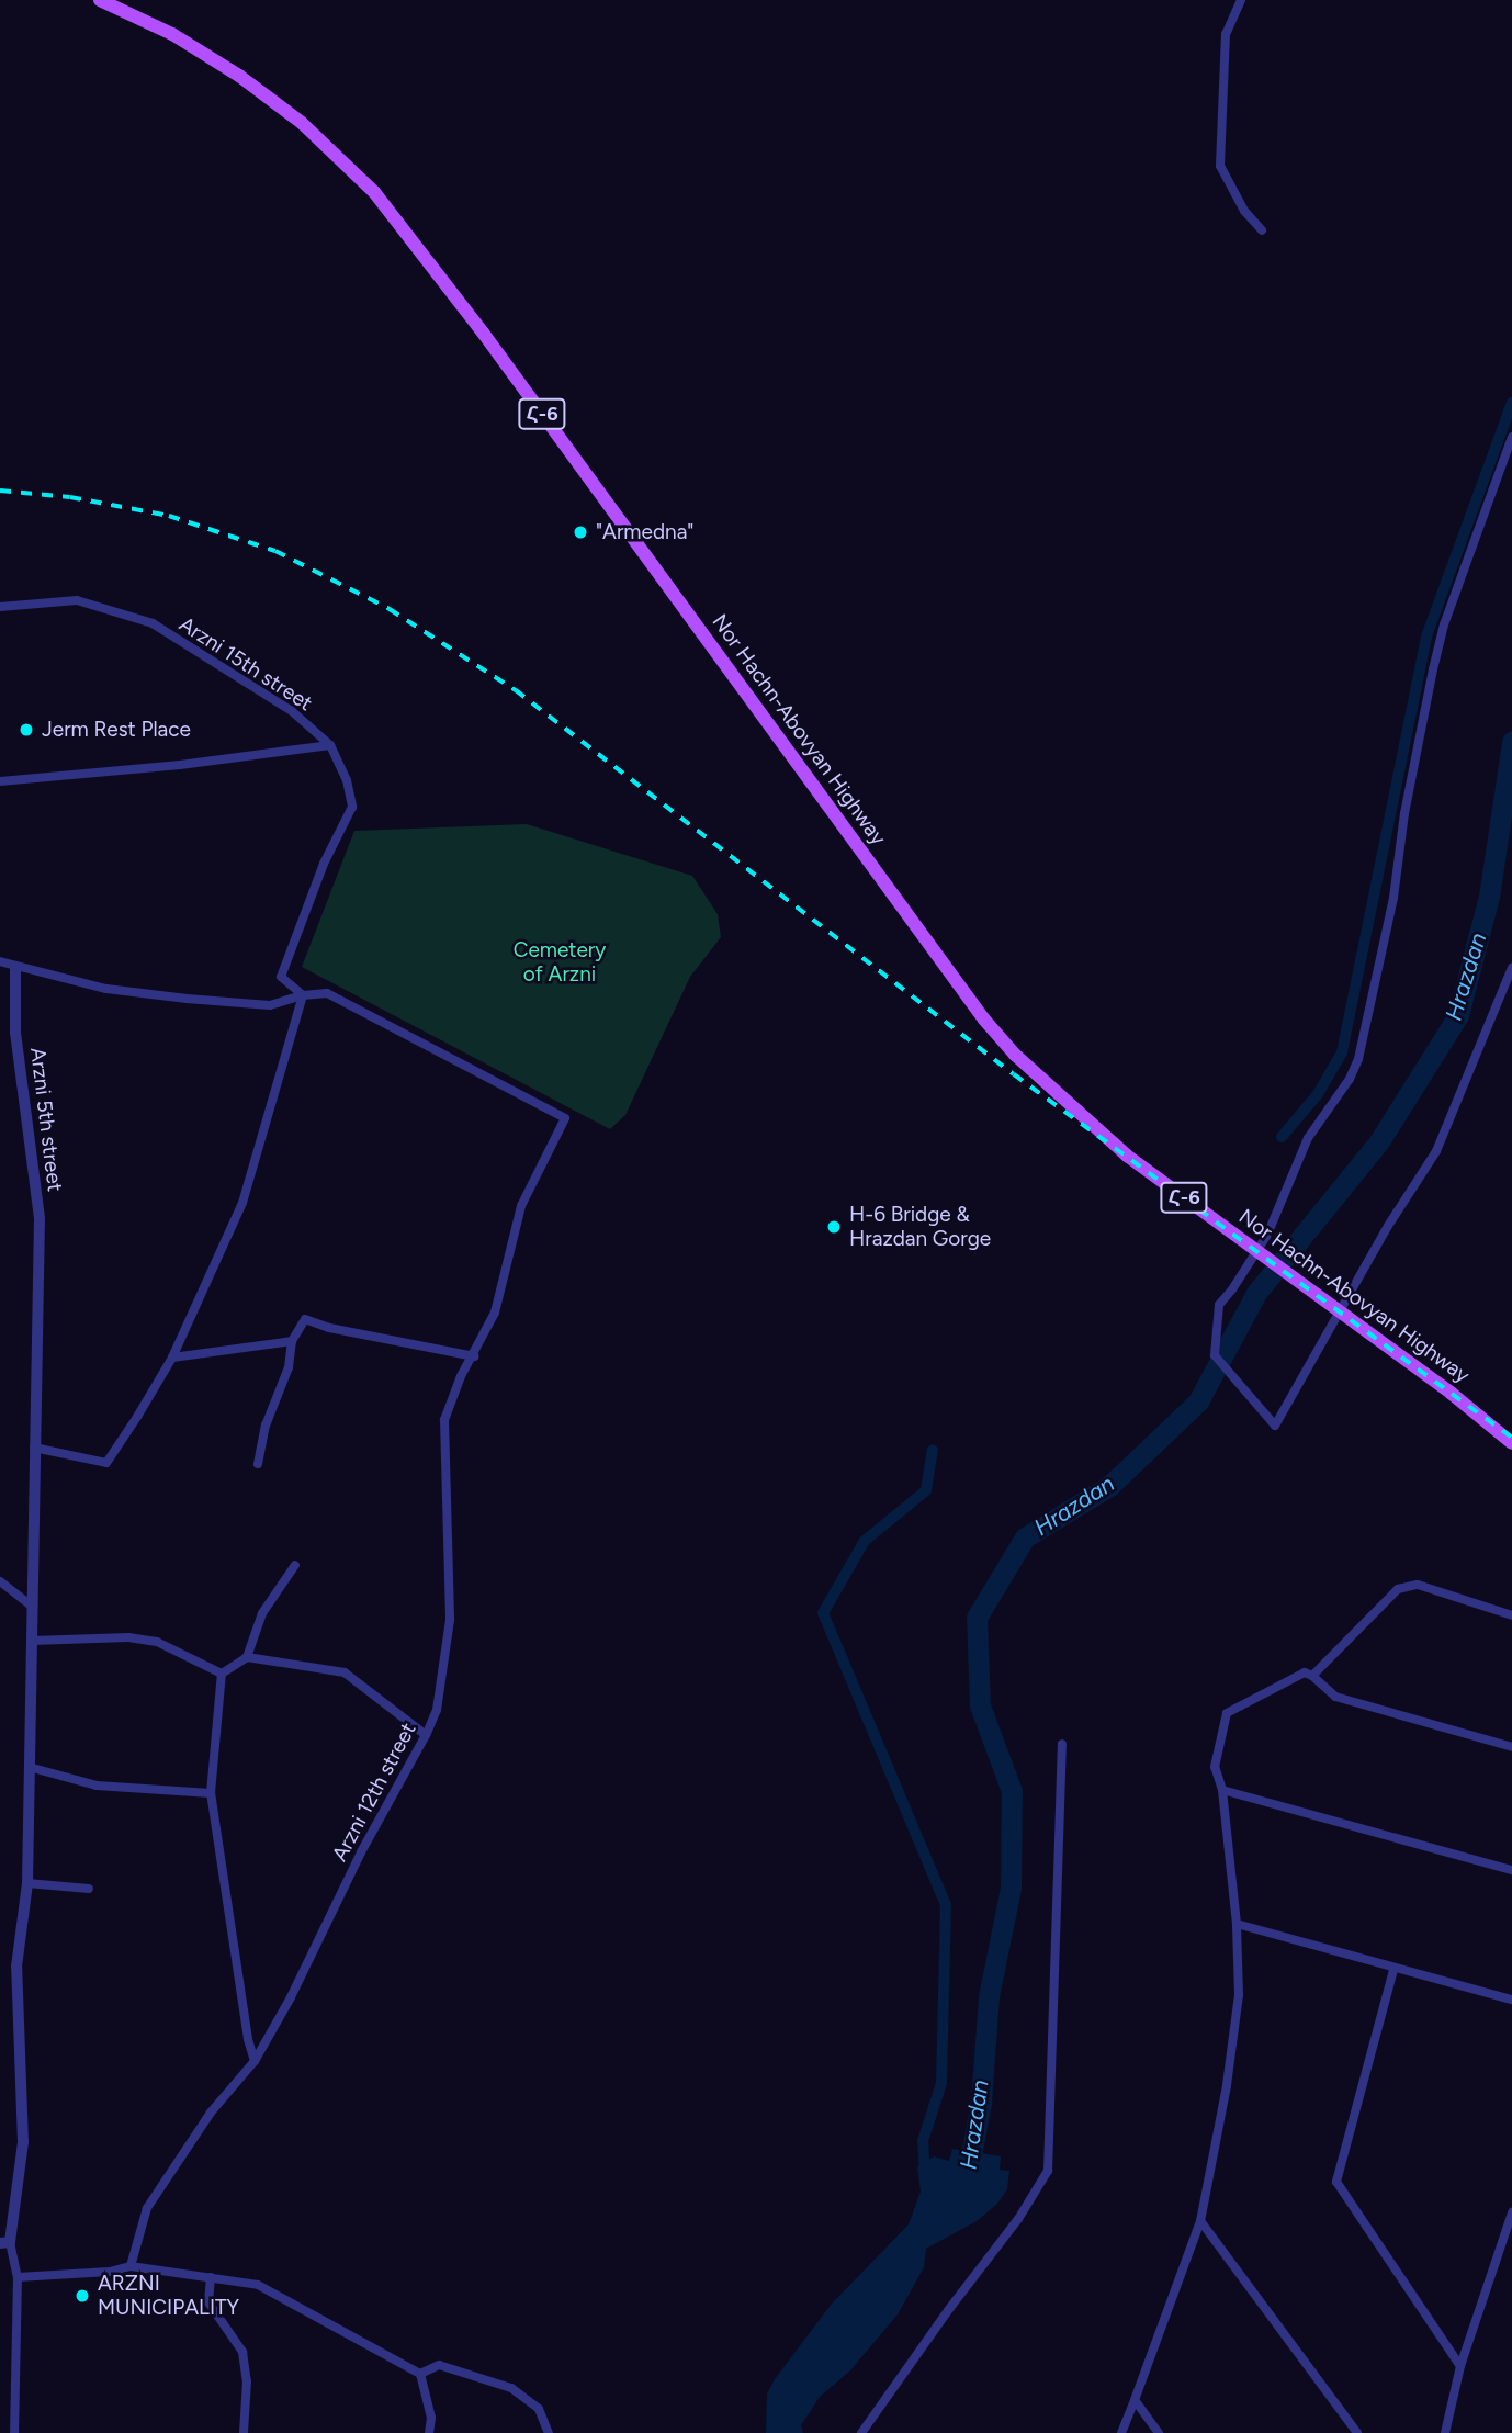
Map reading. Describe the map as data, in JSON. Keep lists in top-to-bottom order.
{
  "streets": {
    "main road": ["Հ-6", "Nor Hachn-Abovyan Highway"],
    "street": ["Arzni 15th street", "Arzni 5th street", "Arzni 12th street"]
  },
  "crossings": [
    ["Arzni 15th street", "Arzni 12th street"]
  ],
  "water": ["Hrazdan"],
  "parks": ["Cemetery of Arzni"],
  "places": [
    "\"Armedna\"",
    "Jerm Rest Place",
    "H-6 Bridge & Hrazdan Gorge",
    "ARZNI MUNICIPALITY"
  ]
}
